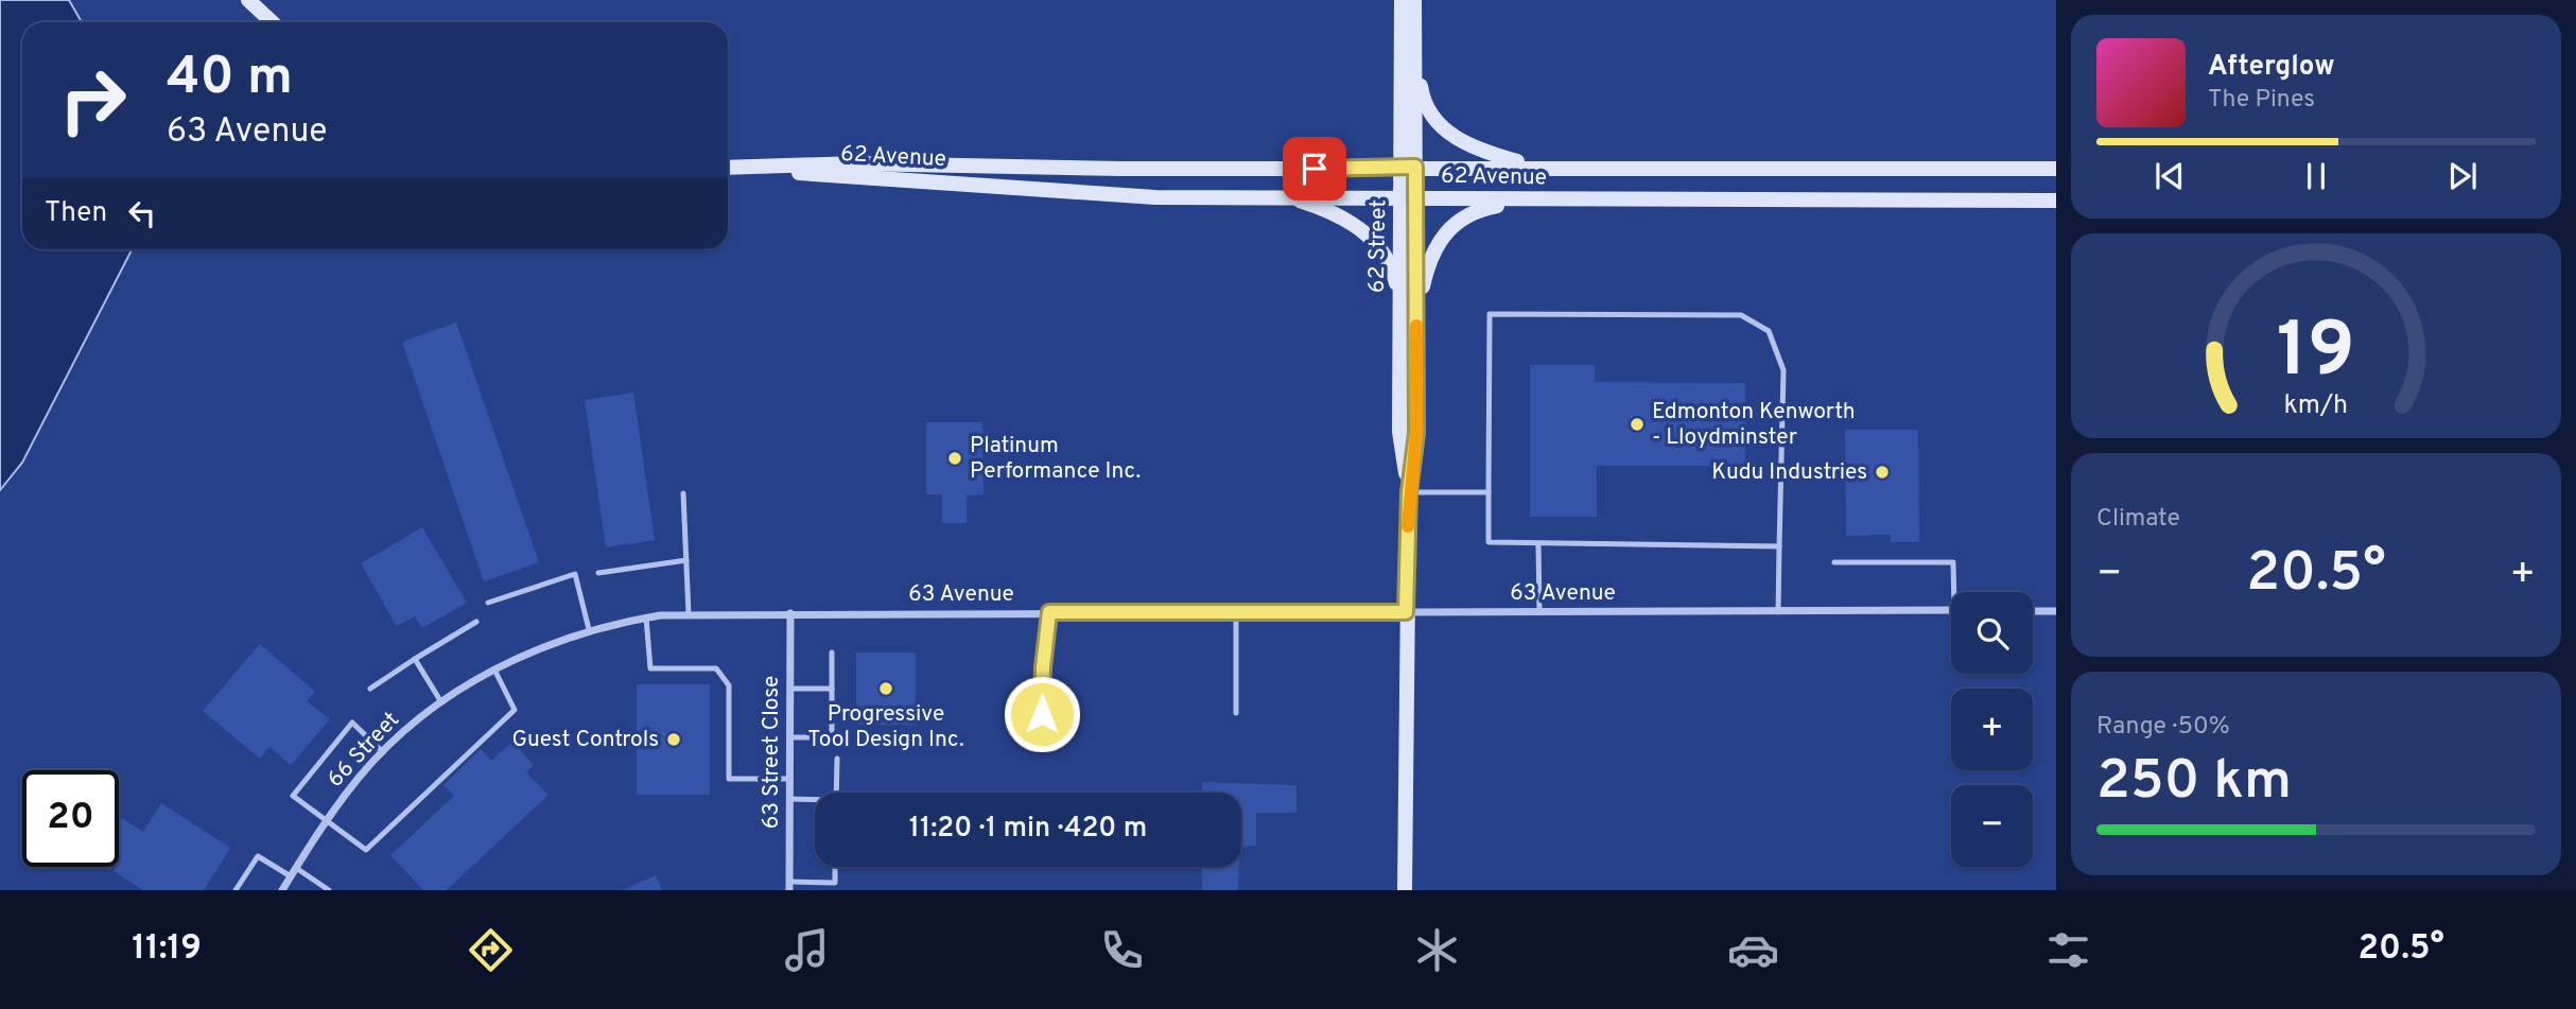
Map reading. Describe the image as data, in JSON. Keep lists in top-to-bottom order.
{
  "streets": {
    "main road": ["62 Avenue", "62 Street"],
    "street": ["63 Avenue", "66 Street", "63 Street Close"]
  },
  "crossings": [
    ["62 Avenue", "62 Street"],
    ["62 Street", "63 Avenue"],
    ["63 Avenue", "66 Street"],
    ["63 Avenue", "63 Street Close"]
  ],
  "places": [
    "Edmonton Kenworth - Lloydminster",
    "Platinum Performance Inc.",
    "Kudu Industries",
    "Progressive Tool Design Inc.",
    "Guest Controls"
  ],
  "page": {
    "turn": ["40 m", "63 Avenue"],
    "song": ["Afterglow", "The Pines"],
    "then": "Then",
    "tile": [
      "Climate",
      ["Range · 50%", "250 km"]
    ],
    "heat": ["−", "20.5°", "+"],
    "map_buttons": ["+", "−"],
    "limit": "20",
    "trip": "11:20 · 1 min · 420 m",
    "tabs": ["11:19", "20.5°"],
    "gauge": ["19", "km/h"]
  }
}
